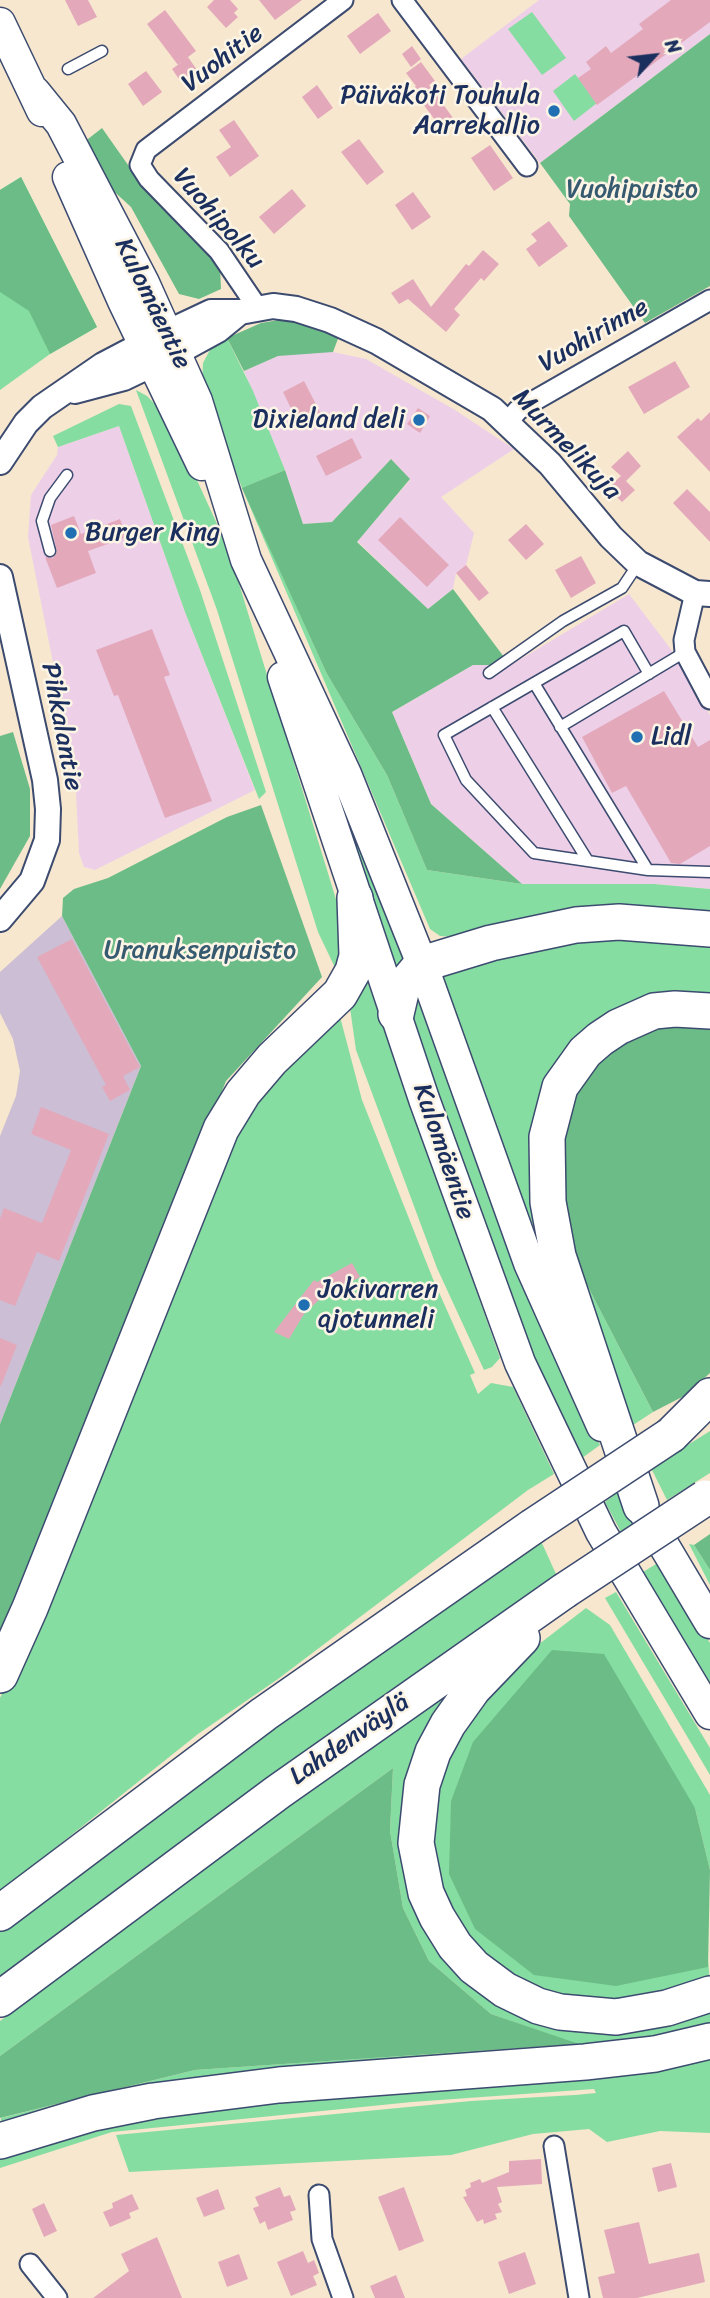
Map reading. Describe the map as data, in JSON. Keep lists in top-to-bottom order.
{
  "streets": {
    "highway": ["Lahdenväylä"],
    "main road": ["Kulomäentie"],
    "street": [
      "Vuohitie",
      "Vuohipolku",
      "Vuohirinne",
      "Murmelikuja",
      "Pihkalantie"
    ]
  },
  "crossings": [
    ["Vuohitie", "Vuohipolku"],
    ["Vuohipolku", "Murmelikuja"],
    ["Kulomäentie", "Murmelikuja"],
    ["Vuohirinne", "Murmelikuja"]
  ],
  "parks": ["Vuohipuisto", "Uranuksenpuisto"],
  "places": [
    "Päiväkoti Touhula Aarrekallio",
    "Dixieland deli",
    "Burger King",
    "Lidl",
    "Jokivarren ajotunneli"
  ],
  "north": "top right"
}
